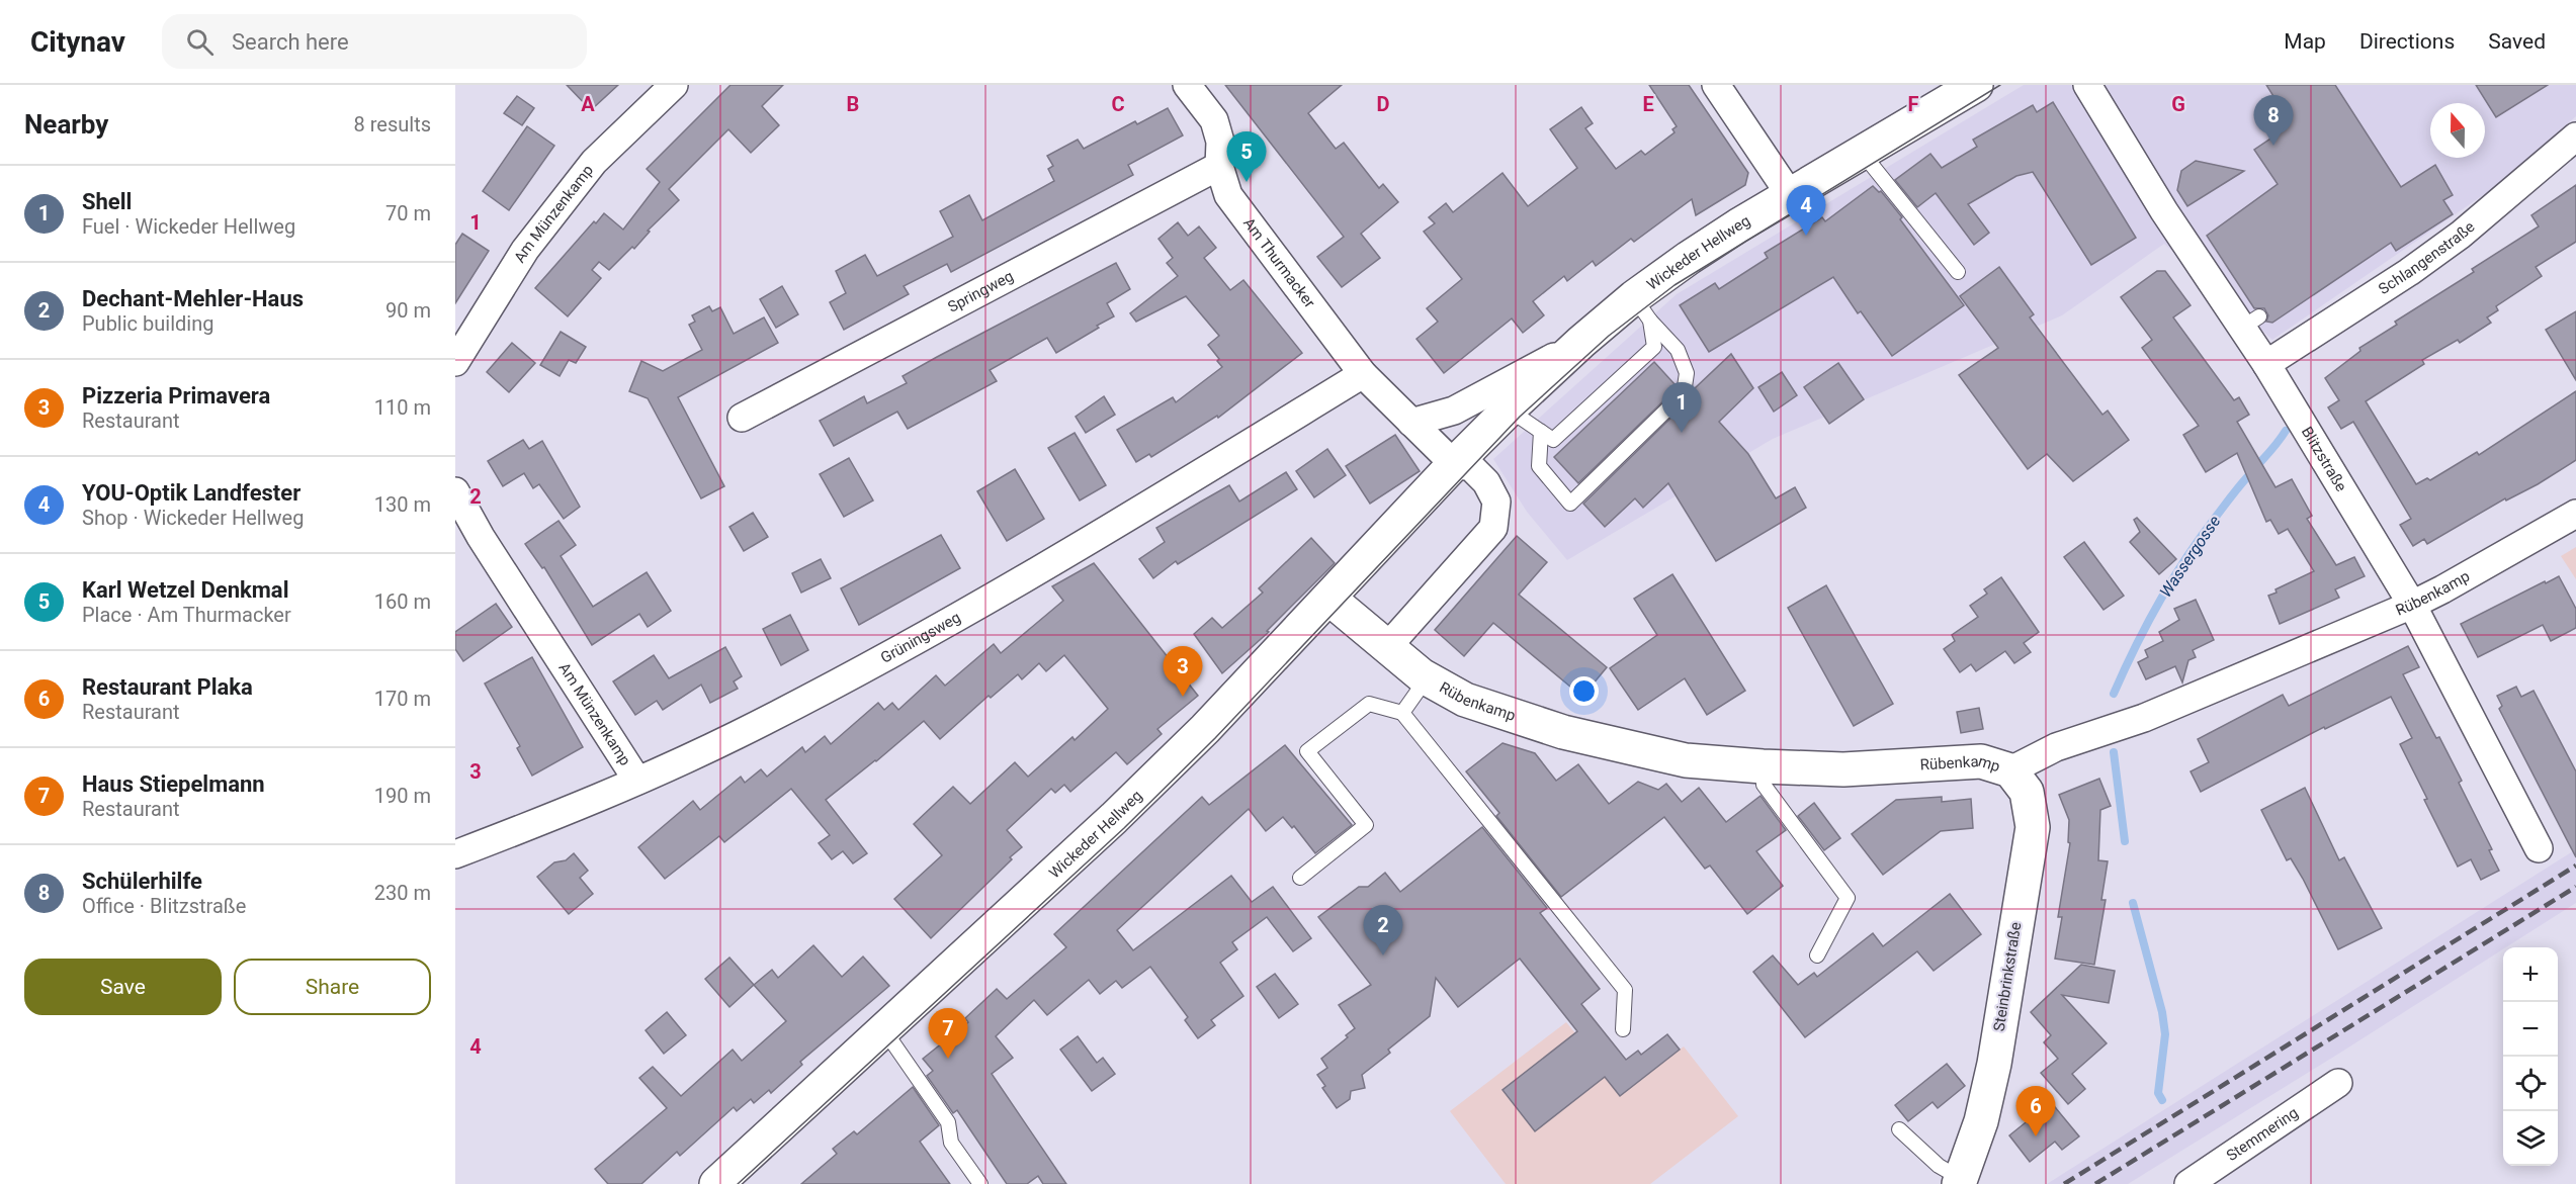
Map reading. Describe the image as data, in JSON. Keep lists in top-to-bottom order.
{
  "streets": {
    "main road": ["Wickeder Hellweg", "Rübenkamp", "Steinbrinkstraße"],
    "street": [
      "Am Münzenkamp",
      "Schlangenstraße",
      "Am Thurmacker",
      "Springweg",
      "Blitzstraße",
      "Grüningsweg",
      "Stemmering"
    ]
  },
  "crossings": [
    ["Am Münzenkamp", "Grüningsweg"],
    ["Wickeder Hellweg", "Am Thurmacker"],
    ["Wickeder Hellweg", "Rübenkamp"],
    ["Schlangenstraße", "Blitzstraße"],
    ["Am Thurmacker", "Springweg"],
    ["Am Thurmacker", "Grüningsweg"],
    ["Blitzstraße", "Rübenkamp"],
    ["Rübenkamp", "Steinbrinkstraße"]
  ],
  "water": ["Wassergosse"],
  "north": "top",
  "page": {
    "header": "Citynav",
    "search": "Search here",
    "nav": ["Map", "Directions", "Saved"],
    "heading": ["Nearby", "8 results"],
    "pins": [
      "8",
      "5",
      "4",
      "1",
      "3",
      "2",
      "7",
      "6"
    ],
    "list": [
      {
        "mark": "1",
        "name": "Shell",
        "note": "Fuel · Wickeder Hellweg",
        "value": "70 m"
      },
      {
        "mark": "2",
        "name": "Dechant-Mehler-Haus",
        "note": "Public building",
        "value": "90 m"
      },
      {
        "mark": "3",
        "name": "Pizzeria Primavera",
        "note": "Restaurant",
        "value": "110 m"
      },
      {
        "mark": "4",
        "name": "YOU-Optik Landfester",
        "note": "Shop · Wickeder Hellweg",
        "value": "130 m"
      },
      {
        "mark": "5",
        "name": "Karl Wetzel Denkmal",
        "note": "Place · Am Thurmacker",
        "value": "160 m"
      },
      {
        "mark": "6",
        "name": "Restaurant Plaka",
        "note": "Restaurant",
        "value": "170 m"
      },
      {
        "mark": "7",
        "name": "Haus Stiepelmann",
        "note": "Restaurant",
        "value": "190 m"
      },
      {
        "mark": "8",
        "name": "Schülerhilfe",
        "note": "Office · Blitzstraße",
        "value": "230 m"
      }
    ],
    "buttons": ["Save", "Share"],
    "map_buttons": ["+", "−"]
  },
  "grid": {
    "columns": [
      "A",
      "B",
      "C",
      "D",
      "E",
      "F",
      "G"
    ],
    "rows": [
      "1",
      "2",
      "3",
      "4"
    ]
  }
}
